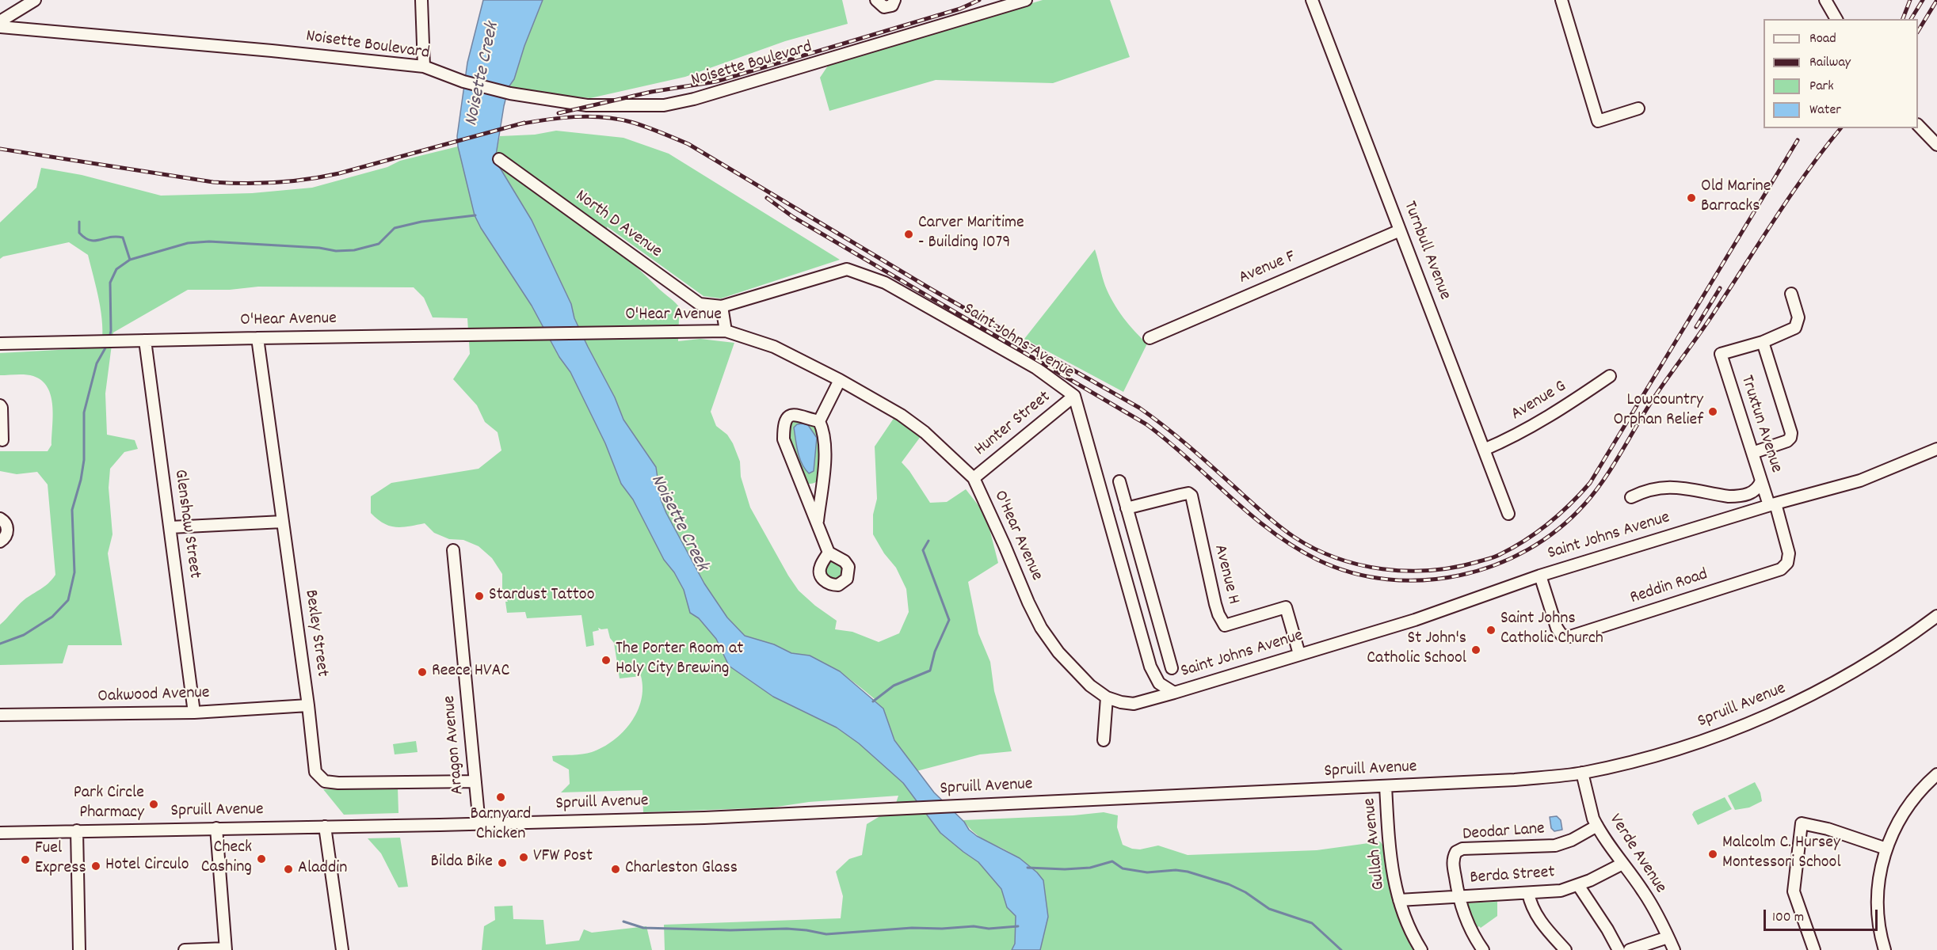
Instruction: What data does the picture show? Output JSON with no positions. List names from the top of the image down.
{
  "streets": {
    "street": [
      "Noisette Boulevard",
      "North D Avenue",
      "Turnbull Avenue",
      "Avenue F",
      "O'Hear Avenue",
      "Saint Johns Avenue",
      "Avenue G",
      "Hunter Street",
      "Truxtun Avenue",
      "Glenshaw Street",
      "Avenue H",
      "Reddin Road",
      "Bexley Street",
      "Oakwood Avenue",
      "Spruill Avenue",
      "Aragon Avenue",
      "Deodar Lane",
      "Gullah Avenue",
      "Verde Avenue",
      "Berda Street"
    ]
  },
  "crossings": [
    ["North D Avenue", "Saint Johns Avenue"],
    ["Turnbull Avenue", "Avenue F"],
    ["Turnbull Avenue", "Avenue G"],
    ["O'Hear Avenue", "Saint Johns Avenue"],
    ["O'Hear Avenue", "Hunter Street"],
    ["O'Hear Avenue", "Glenshaw Street"],
    ["O'Hear Avenue", "Bexley Street"],
    ["Saint Johns Avenue", "Hunter Street"],
    ["Saint Johns Avenue", "Truxtun Avenue"],
    ["Saint Johns Avenue", "Avenue H"],
    ["Saint Johns Avenue", "Reddin Road"],
    ["Truxtun Avenue", "Reddin Road"],
    ["Glenshaw Street", "Oakwood Avenue"],
    ["Bexley Street", "Oakwood Avenue"],
    ["Bexley Street", "Aragon Avenue"],
    ["Spruill Avenue", "Aragon Avenue"],
    ["Spruill Avenue", "Gullah Avenue"],
    ["Spruill Avenue", "Verde Avenue"],
    ["Deodar Lane", "Verde Avenue"],
    ["Deodar Lane", "Berda Street"],
    ["Gullah Avenue", "Berda Street"],
    ["Verde Avenue", "Berda Street"]
  ],
  "water": ["Noisette Creek"],
  "places": [
    "Old Marine Barracks",
    "Carver Maritime - Building 1079",
    "Lowcountry Orphan Relief",
    "Stardust Tattoo",
    "Saint Johns Catholic Church",
    "St John's Catholic School",
    "The Porter Room at Holy City Brewing",
    "Reece HVAC",
    "Barnyard Chicken",
    "Park Circle Pharmacy",
    "Malcolm C. Hursey Montessori School",
    "VFW Post",
    "Check Cashing",
    "Fuel Express",
    "Bilda Bike",
    "Hotel Circulo",
    "Aladdin",
    "Charleston Glass"
  ],
  "legend": [
    "Road",
    "Railway",
    "Park",
    "Water"
  ],
  "scale_bar": "100 m"
}
